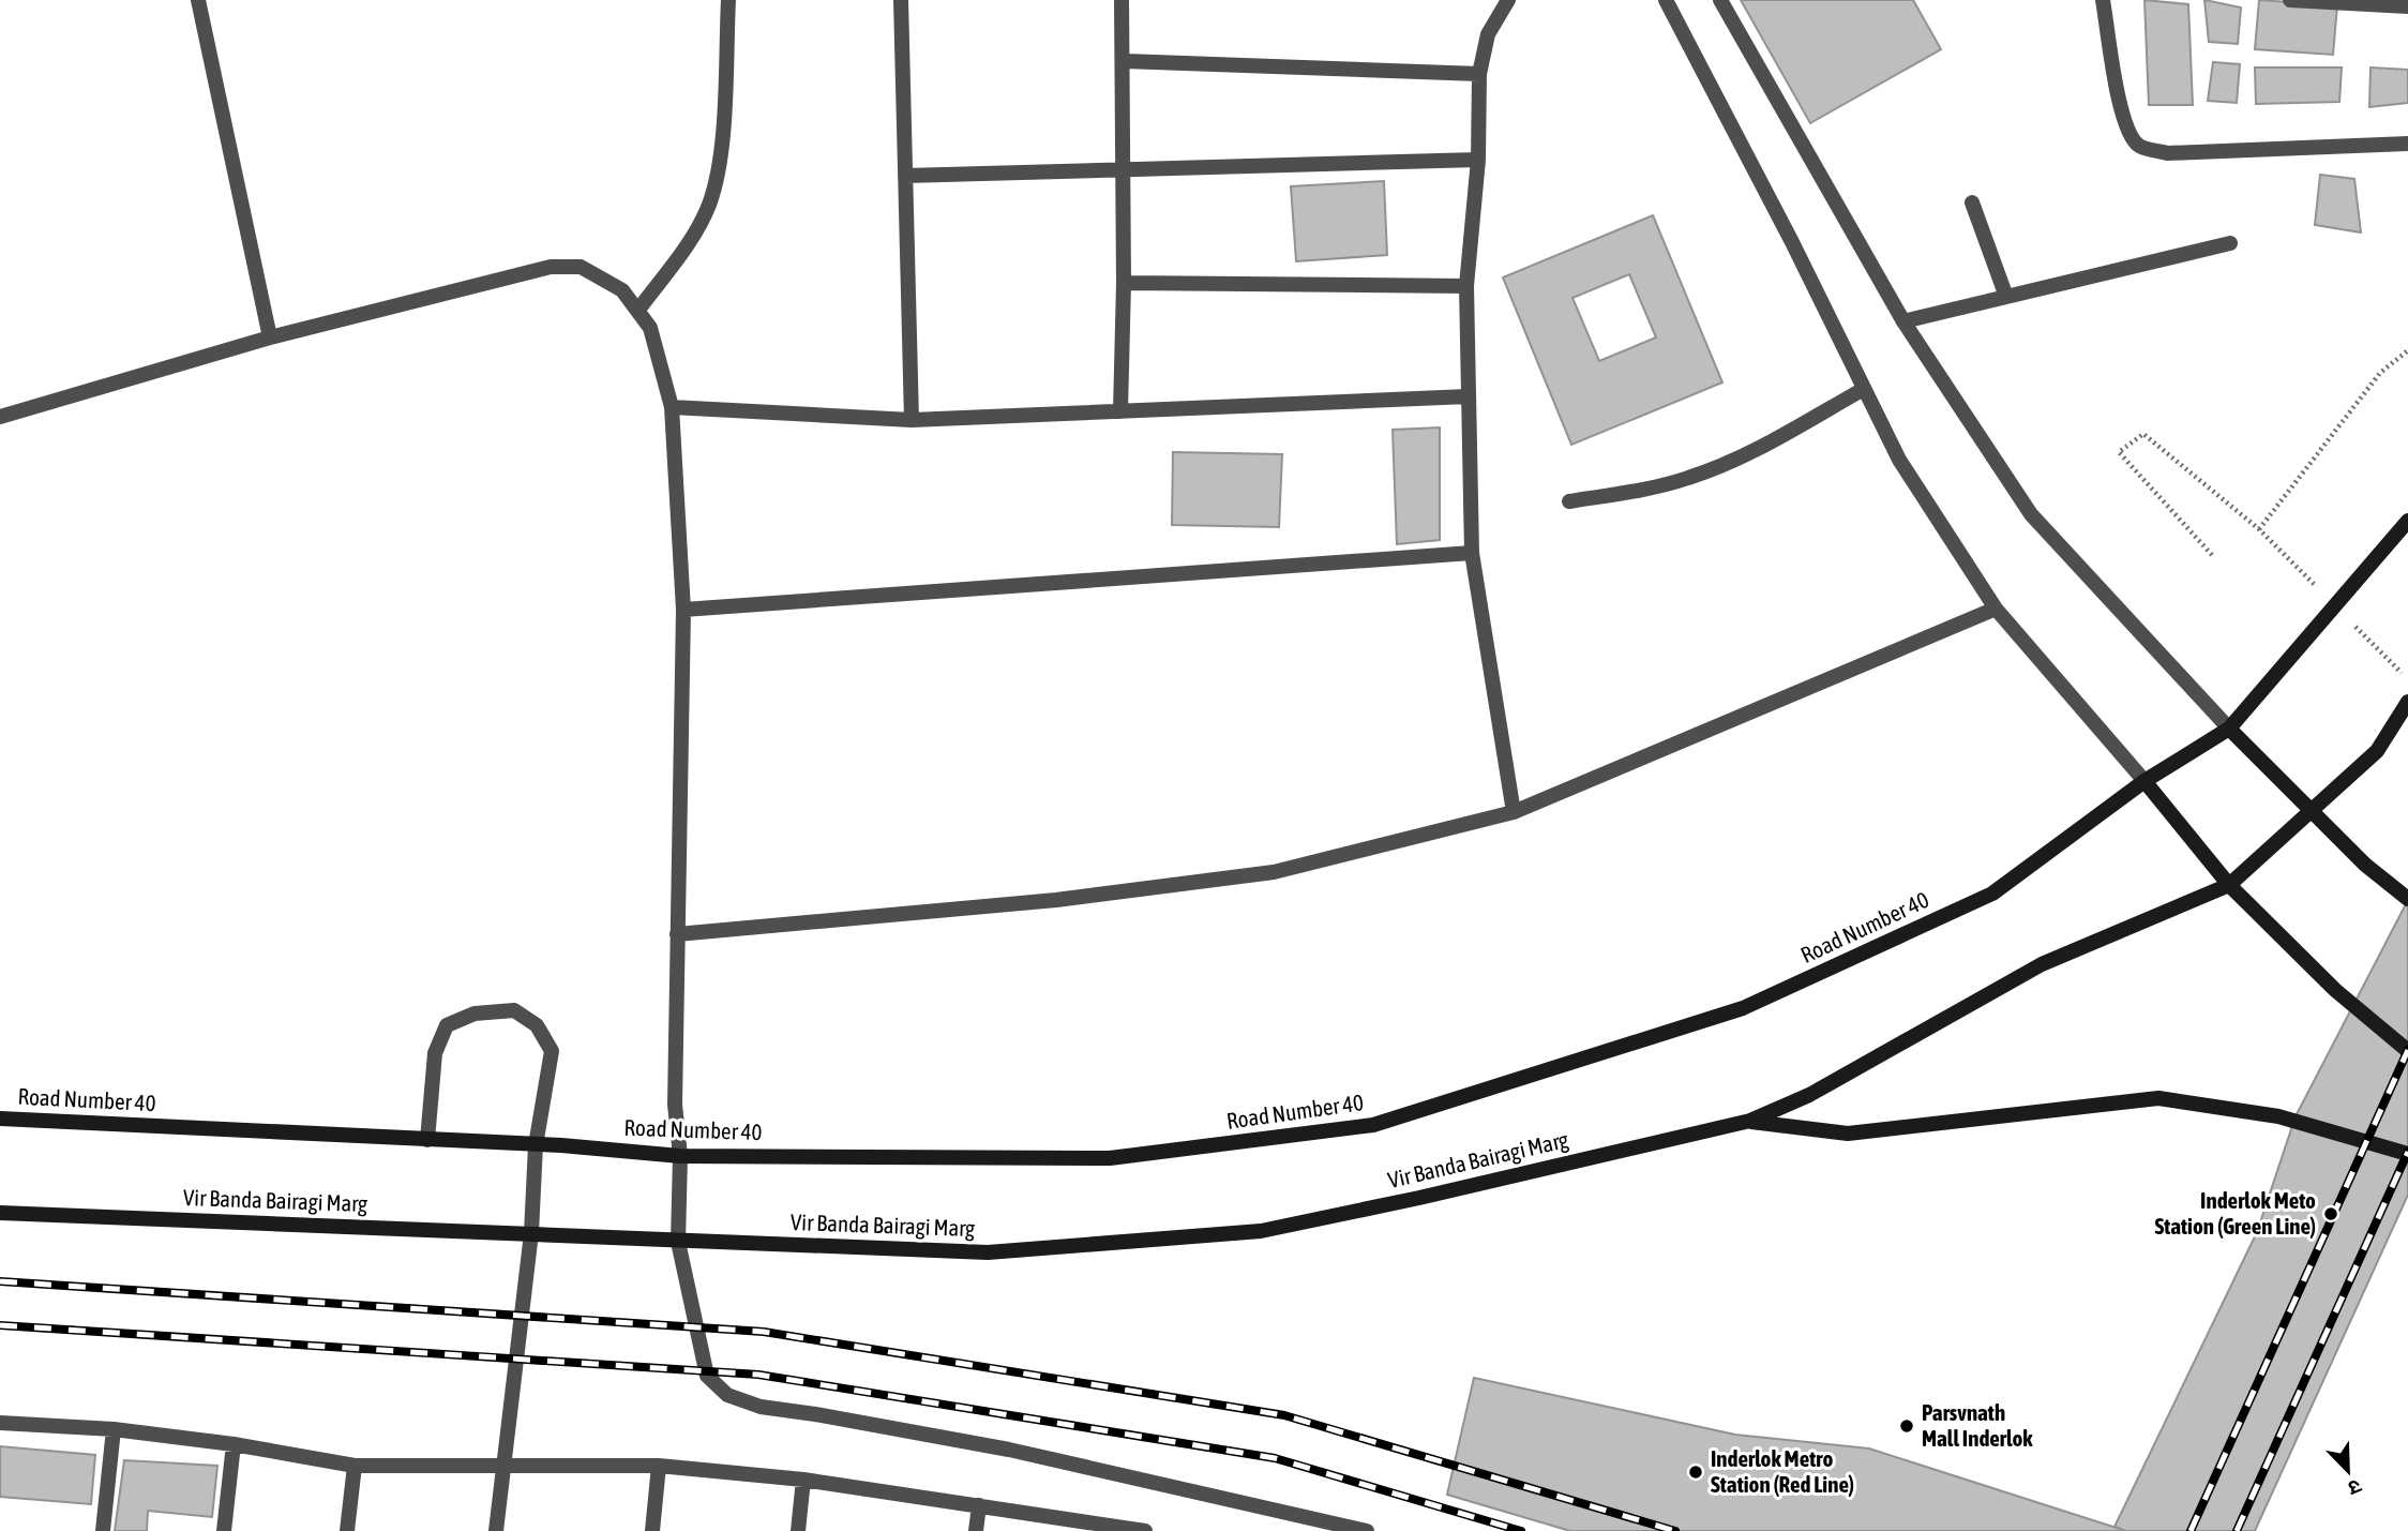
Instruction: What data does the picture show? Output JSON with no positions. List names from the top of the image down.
{
  "streets": {
    "main road": ["Road Number 40", "Vir Banda Bairagi Marg"]
  },
  "places": ["Inderlok Meto Station (Green Line)", "Parsvnath Mall Inderlok", "Inderlok Metro Station (Red Line)"],
  "north": "bottom right"
}
